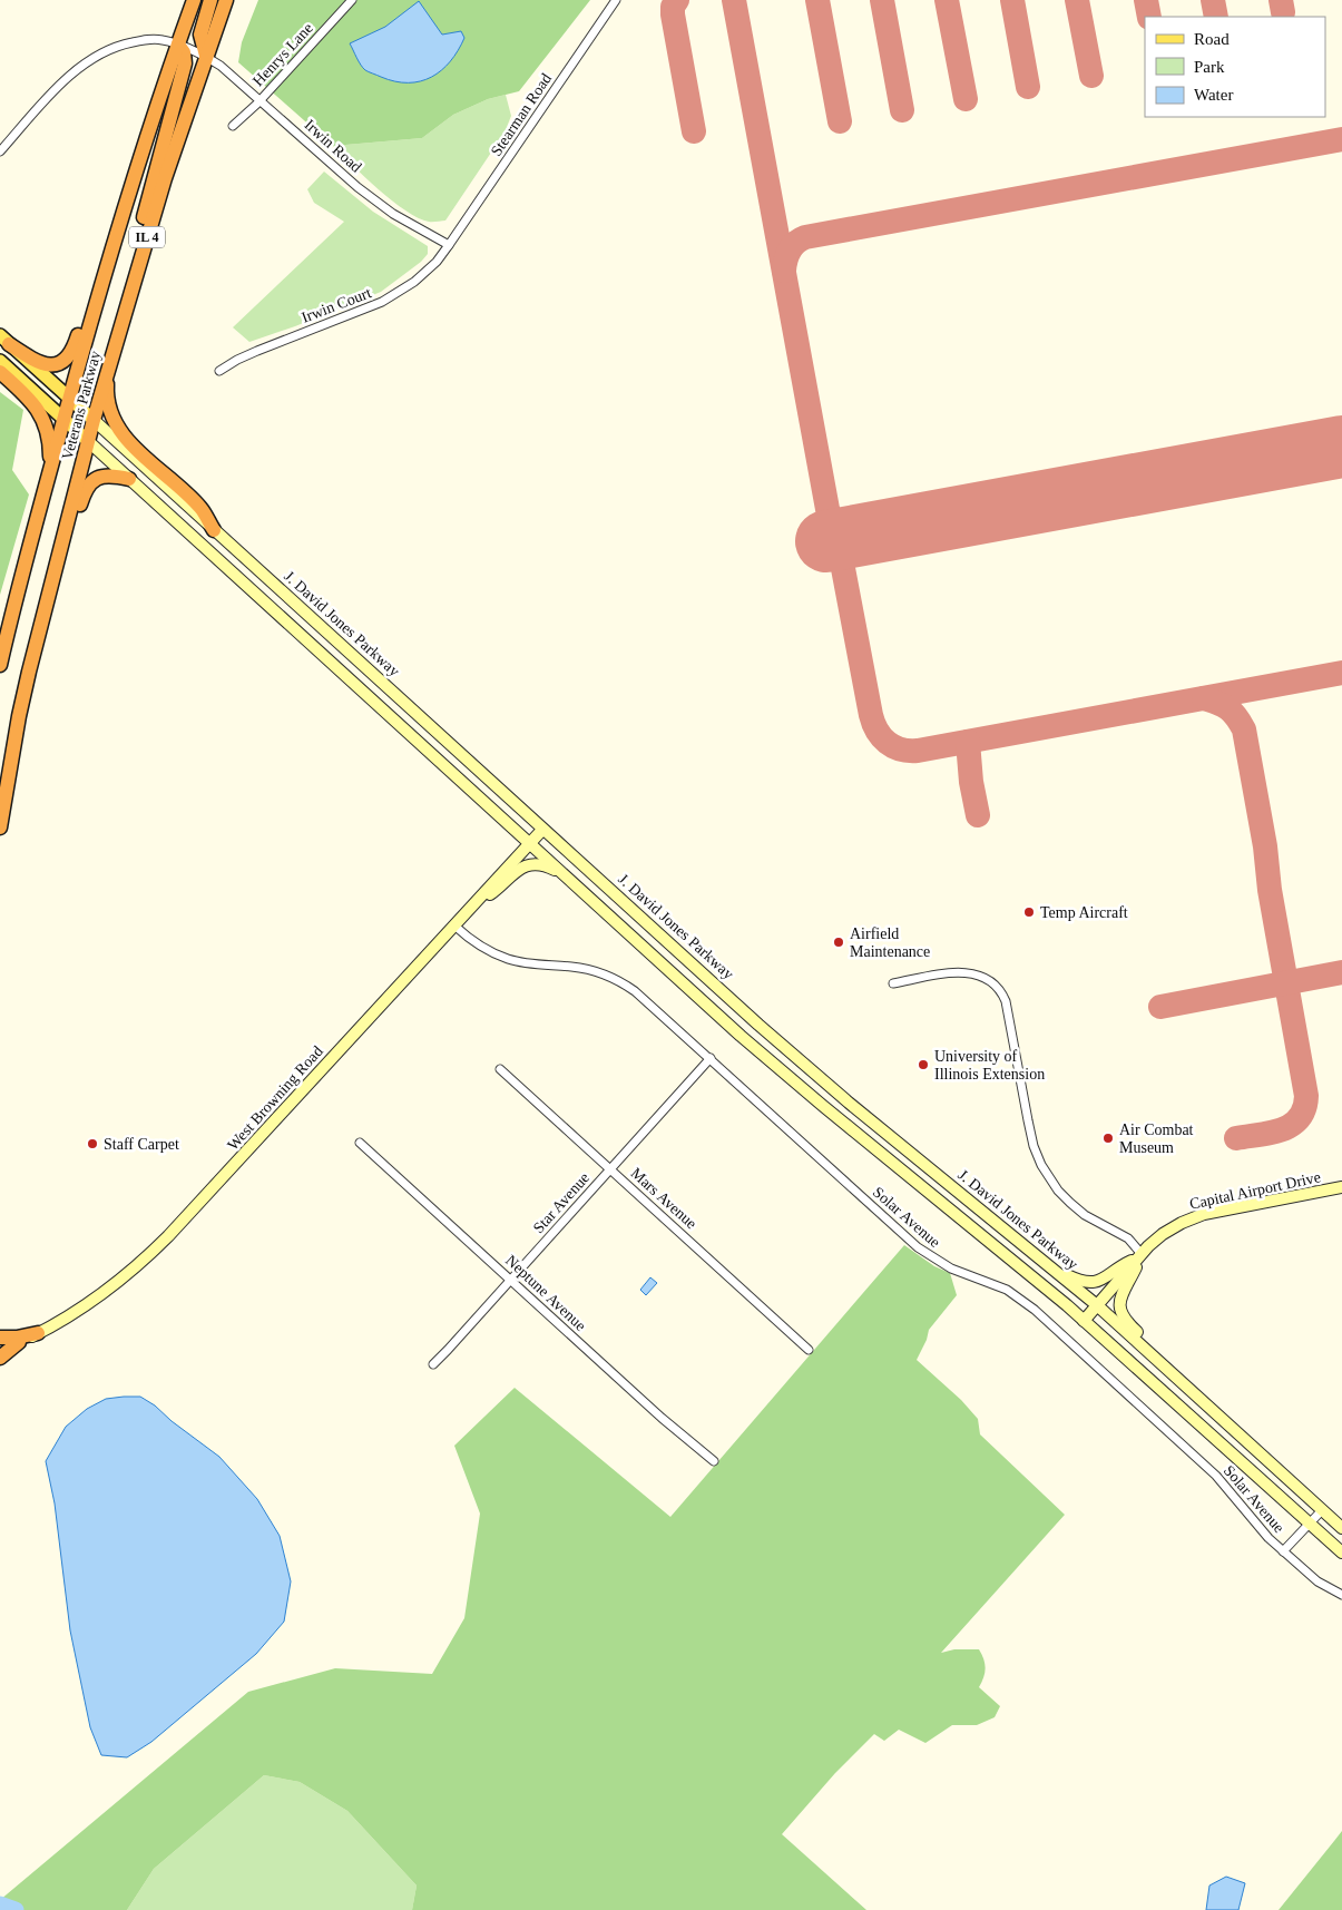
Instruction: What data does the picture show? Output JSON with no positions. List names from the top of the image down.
{
  "streets": {
    "highway": ["IL 4", "Veterans Parkway"],
    "main road": ["J. David Jones Parkway", "West Browning Road", "Capital Airport Drive"],
    "street": [
      "Henrys Lane",
      "Stearman Road",
      "Irwin Road",
      "Irwin Court",
      "Mars Avenue",
      "Star Avenue",
      "Solar Avenue",
      "Neptune Avenue"
    ]
  },
  "crossings": [
    ["Henrys Lane", "Irwin Road"],
    ["Stearman Road", "Irwin Road"],
    ["Stearman Road", "Irwin Court"],
    ["Irwin Road", "Irwin Court"],
    ["Irwin Road", "Veterans Parkway"],
    ["Veterans Parkway", "J. David Jones Parkway"],
    ["J. David Jones Parkway", "West Browning Road"],
    ["J. David Jones Parkway", "Capital Airport Drive"],
    ["West Browning Road", "Solar Avenue"],
    ["Mars Avenue", "Star Avenue"],
    ["Star Avenue", "Solar Avenue"],
    ["Star Avenue", "Neptune Avenue"]
  ],
  "places": [
    "Temp Aircraft",
    "Airfield Maintenance",
    "University of Illinois Extension",
    "Air Combat Museum",
    "Staff Carpet"
  ],
  "legend": ["Road", "Park", "Water"]
}
